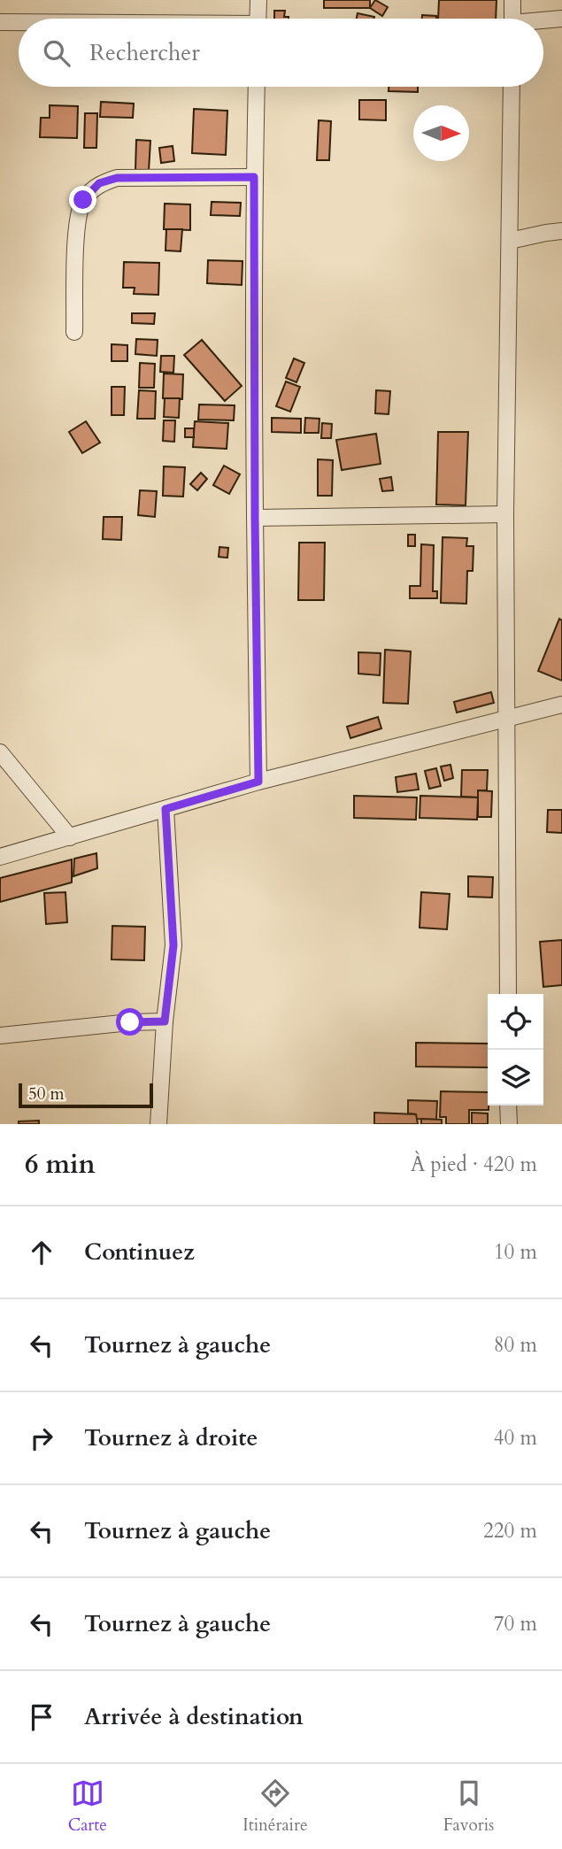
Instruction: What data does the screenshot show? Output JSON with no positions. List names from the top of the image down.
{
  "scale_bar": "50 m",
  "north": "right",
  "page": {
    "search": "Rechercher",
    "scale": "50 m",
    "heading": ["6 min", "À pied · 420 m"],
    "list": [
      ["Continuez", "10 m"],
      ["Tournez à gauche", "80 m"],
      ["Tournez à droite", "40 m"],
      ["Tournez à gauche", "220 m"],
      ["Tournez à gauche", "70 m"],
      "Arrivée à destination"
    ],
    "nav": ["Carte", "Itinéraire", "Favoris"]
  }
}
